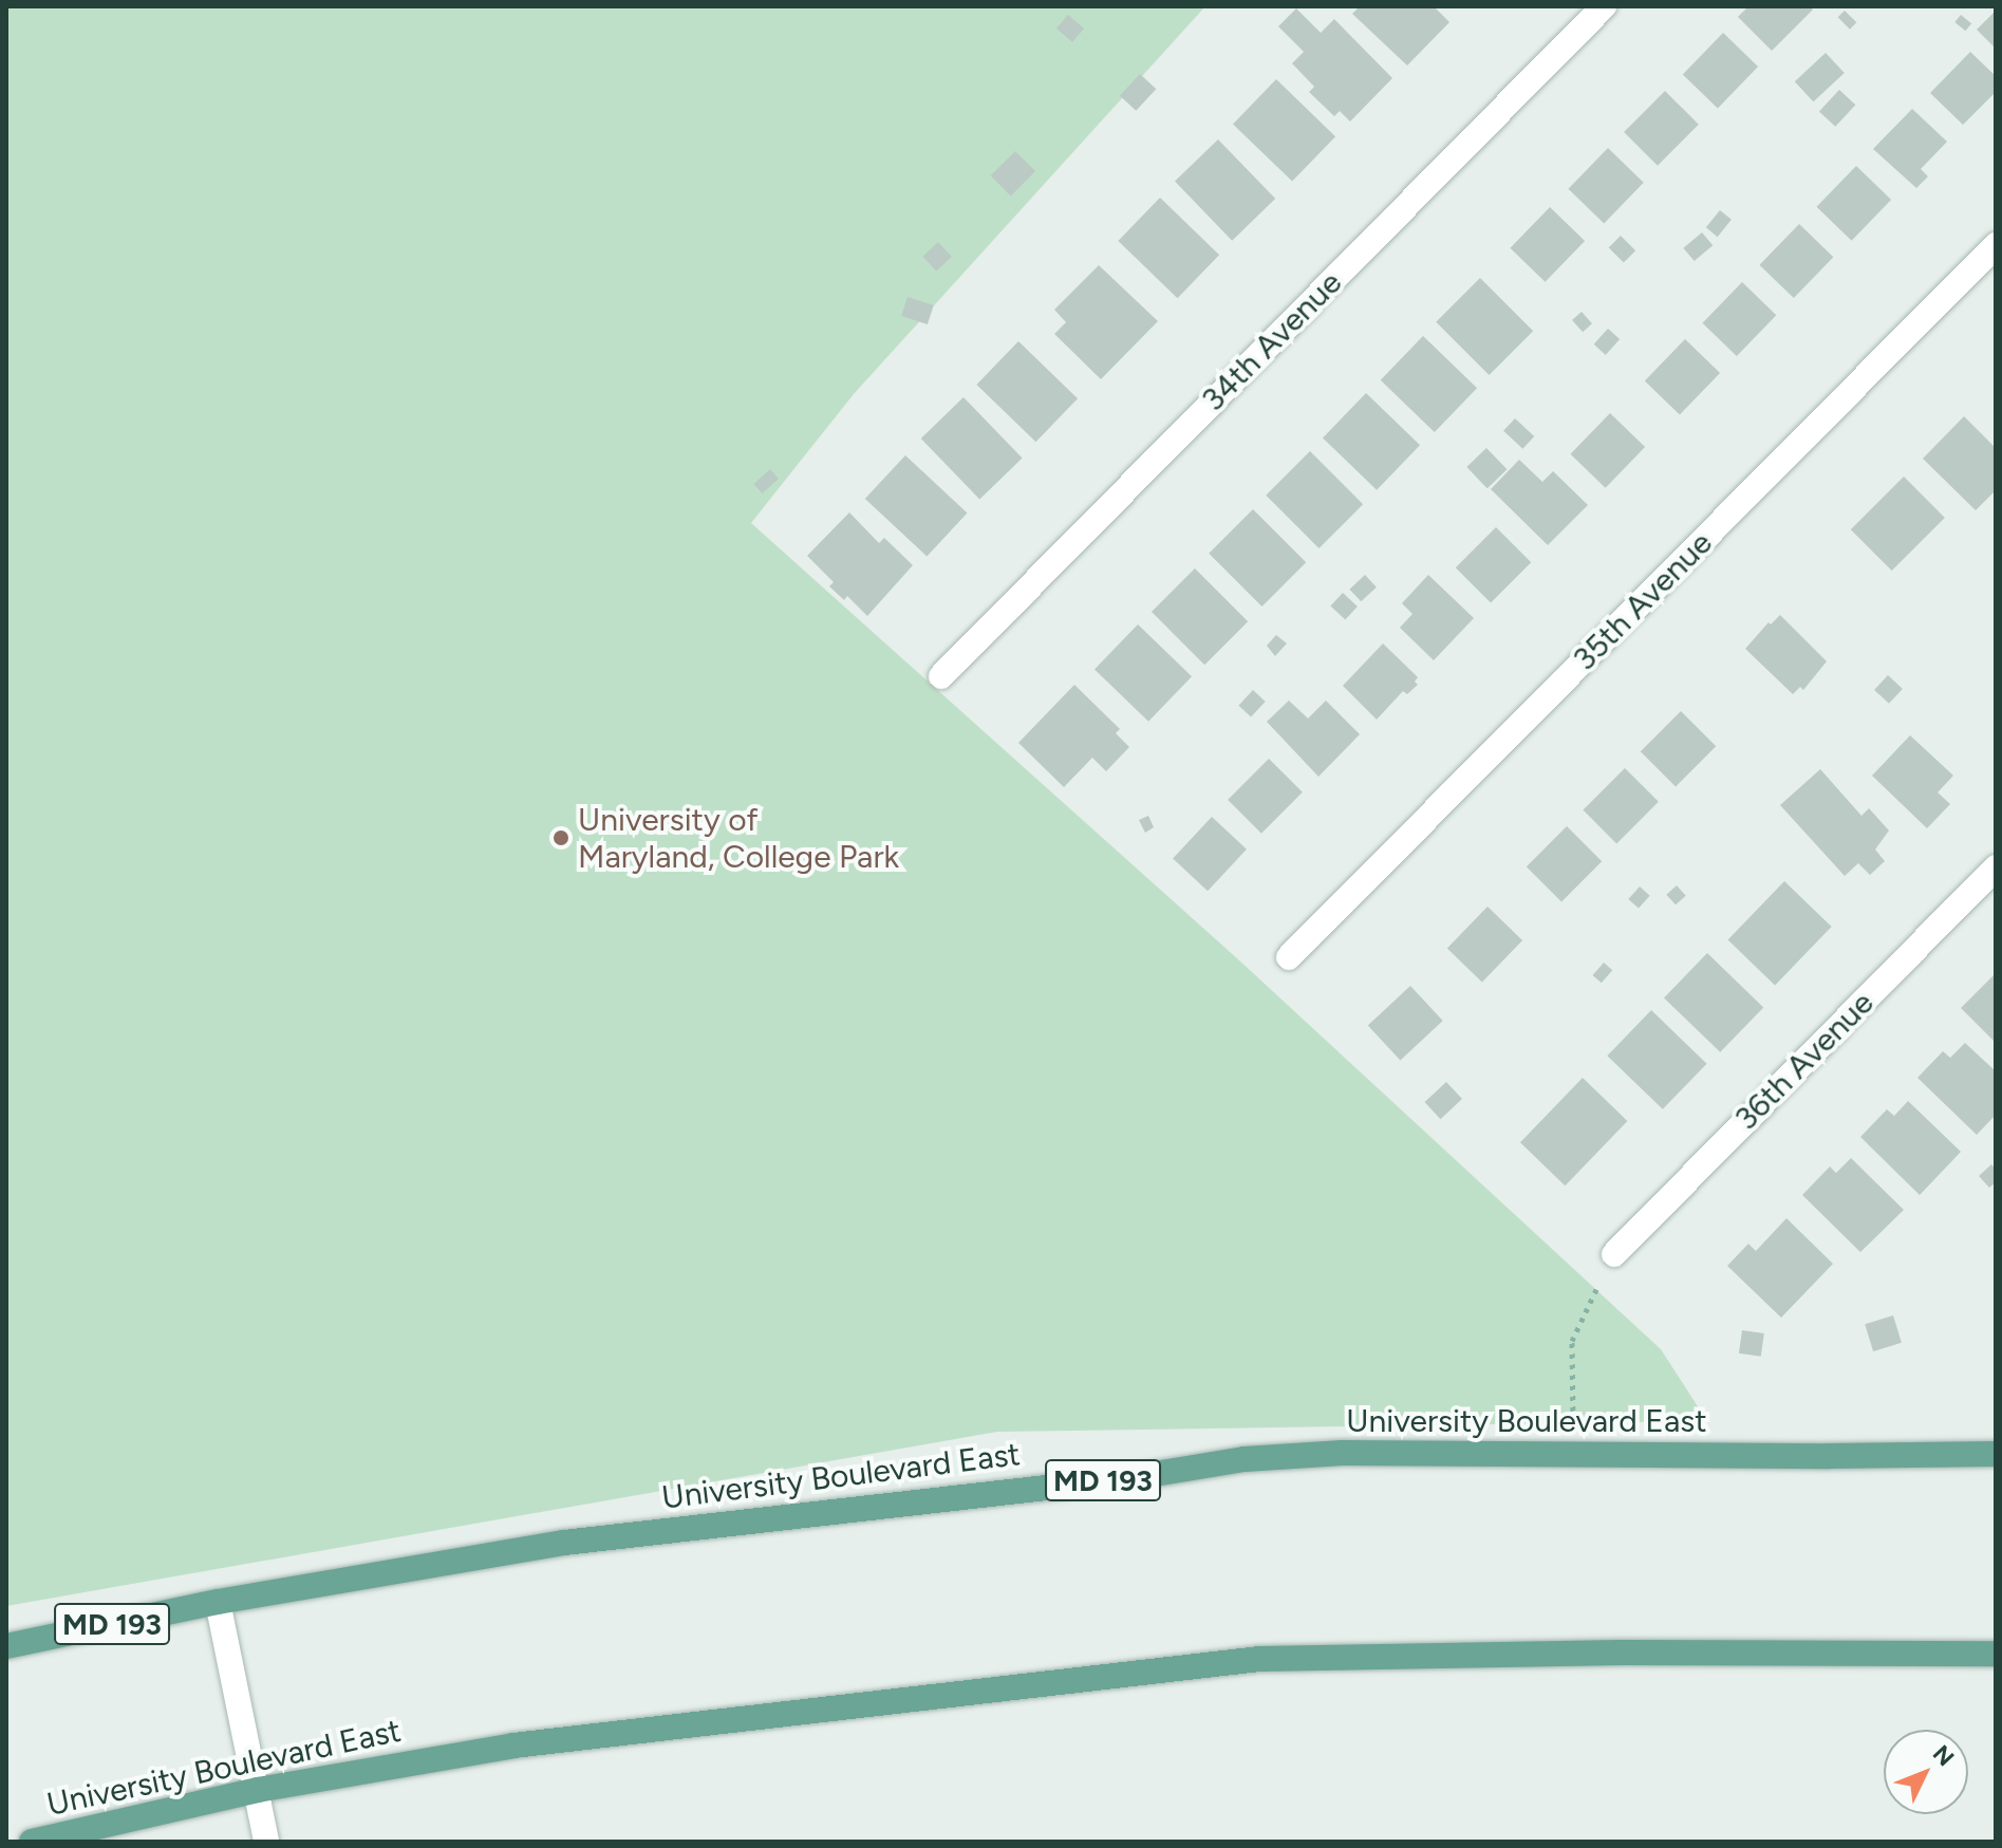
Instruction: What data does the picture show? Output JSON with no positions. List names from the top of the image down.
{
  "streets": {
    "main road": ["University Boulevard East", "MD 193"],
    "street": ["34th Avenue", "35th Avenue", "36th Avenue"]
  },
  "places": ["University of Maryland, College Park"],
  "north": "top right"
}
